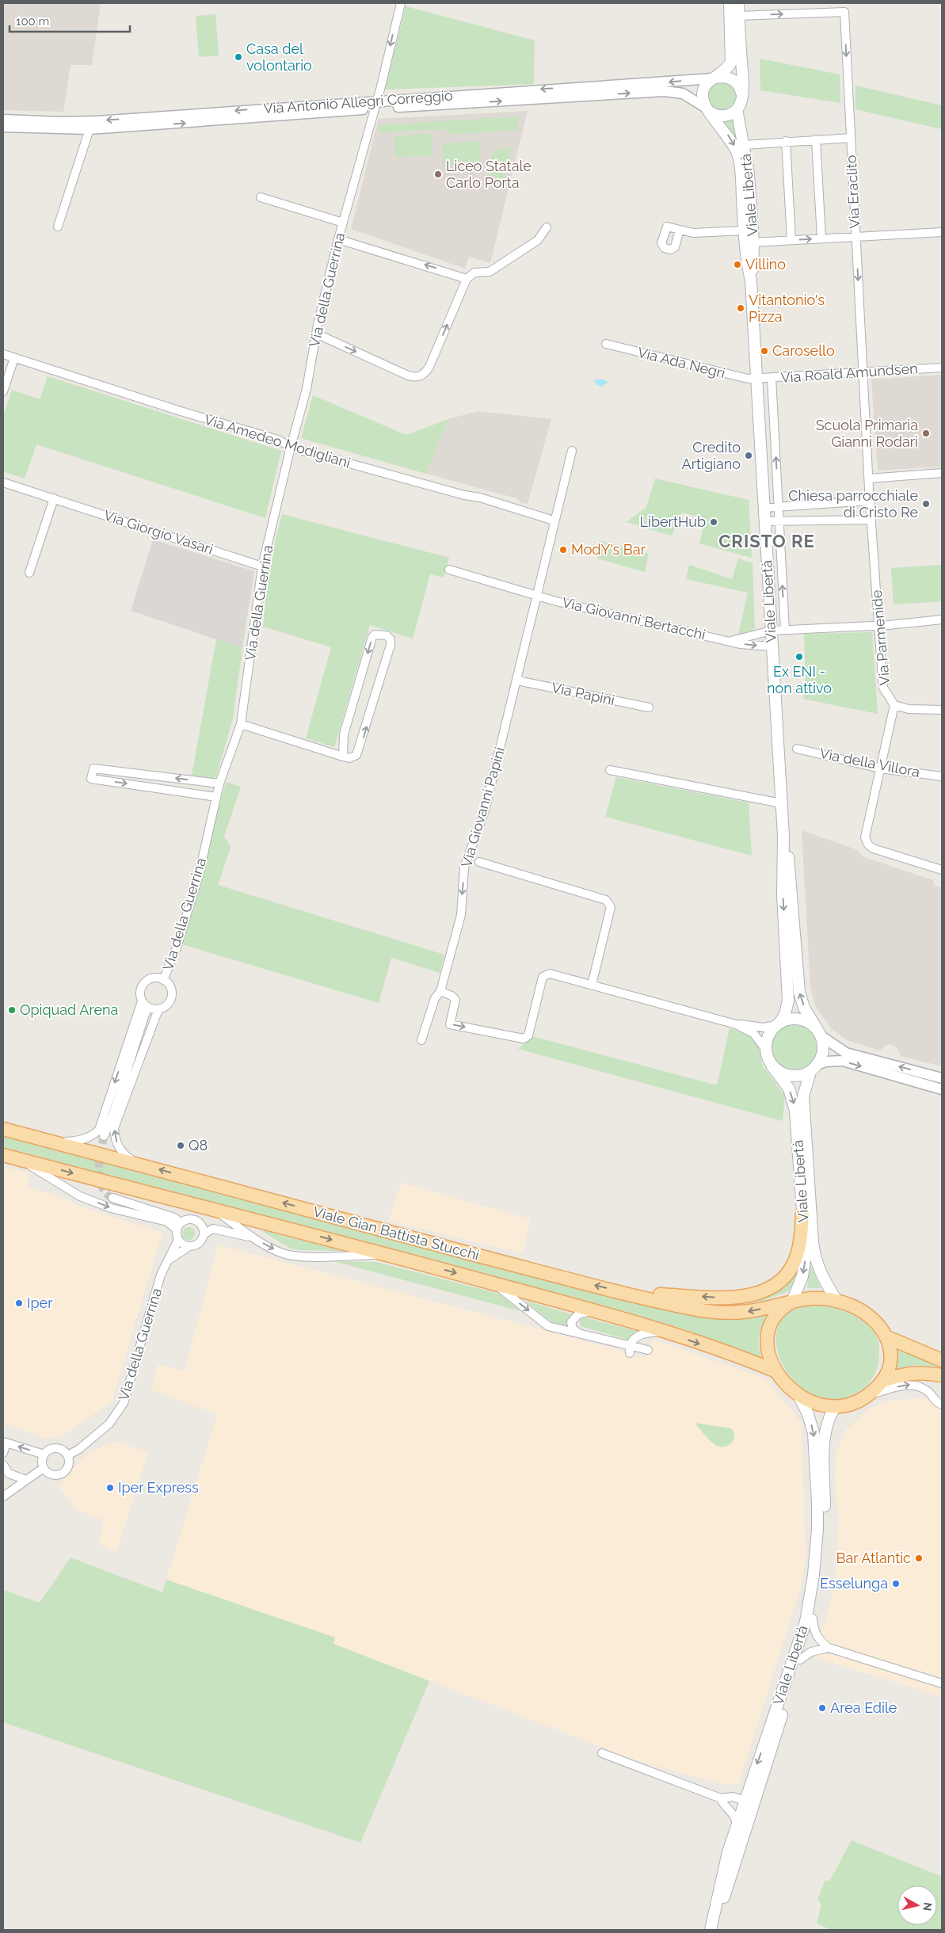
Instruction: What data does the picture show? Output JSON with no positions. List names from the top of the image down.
{
  "streets": {
    "main road": ["Viale Libertà", "Viale Gian Battista Stucchi"],
    "street": [
      "Via Antonio Allegri Correggio",
      "Via Eraclito",
      "Via della Guerrina",
      "Via Ada Negri",
      "Via Roald Amundsen",
      "Via Amedeo Modigliani",
      "Via Giorgio Vasari",
      "Via Giovanni Bertacchi",
      "Via Parmenide",
      "Via Papini",
      "Via della Villora",
      "Via Giovanni Papini"
    ]
  },
  "crossings": [
    ["Via Antonio Allegri Correggio", "Viale Libertà"],
    ["Via Antonio Allegri Correggio", "Via della Guerrina"],
    ["Via Eraclito", "Viale Libertà"],
    ["Via Eraclito", "Via Roald Amundsen"],
    ["Via Eraclito", "Via Parmenide"],
    ["Viale Libertà", "Via Ada Negri"],
    ["Viale Libertà", "Via Roald Amundsen"],
    ["Viale Libertà", "Via Giovanni Bertacchi"],
    ["Viale Libertà", "Viale Gian Battista Stucchi"],
    ["Via della Guerrina", "Via Amedeo Modigliani"],
    ["Via della Guerrina", "Via Giorgio Vasari"],
    ["Via Ada Negri", "Via Roald Amundsen"],
    ["Via Roald Amundsen", "Via Parmenide"],
    ["Via Giovanni Bertacchi", "Via Parmenide"],
    ["Via Giovanni Bertacchi", "Via Giovanni Papini"],
    ["Via Parmenide", "Via della Villora"],
    ["Via Papini", "Via Giovanni Papini"]
  ],
  "one_way": ["Via Giovanni Papini"],
  "districts": ["CRISTO RE"],
  "places": [
    "Casa del volontario",
    "Liceo Statale Carlo Porta",
    "Villino",
    "Vitantonio's Pizza",
    "Carosello",
    "Scuola Primaria Gianni Rodari",
    "Credito Artigiano",
    "Chiesa parrocchiale di Cristo Re",
    "LibertHub",
    "ModY's Bar",
    "Ex ENI - non attivo",
    "Opiquad Arena",
    "Q8",
    "Iper",
    "Iper Express",
    "Bar Atlantic",
    "Esselunga",
    "Area Edile"
  ],
  "scale_bar": "100 m",
  "north": "right"
}
